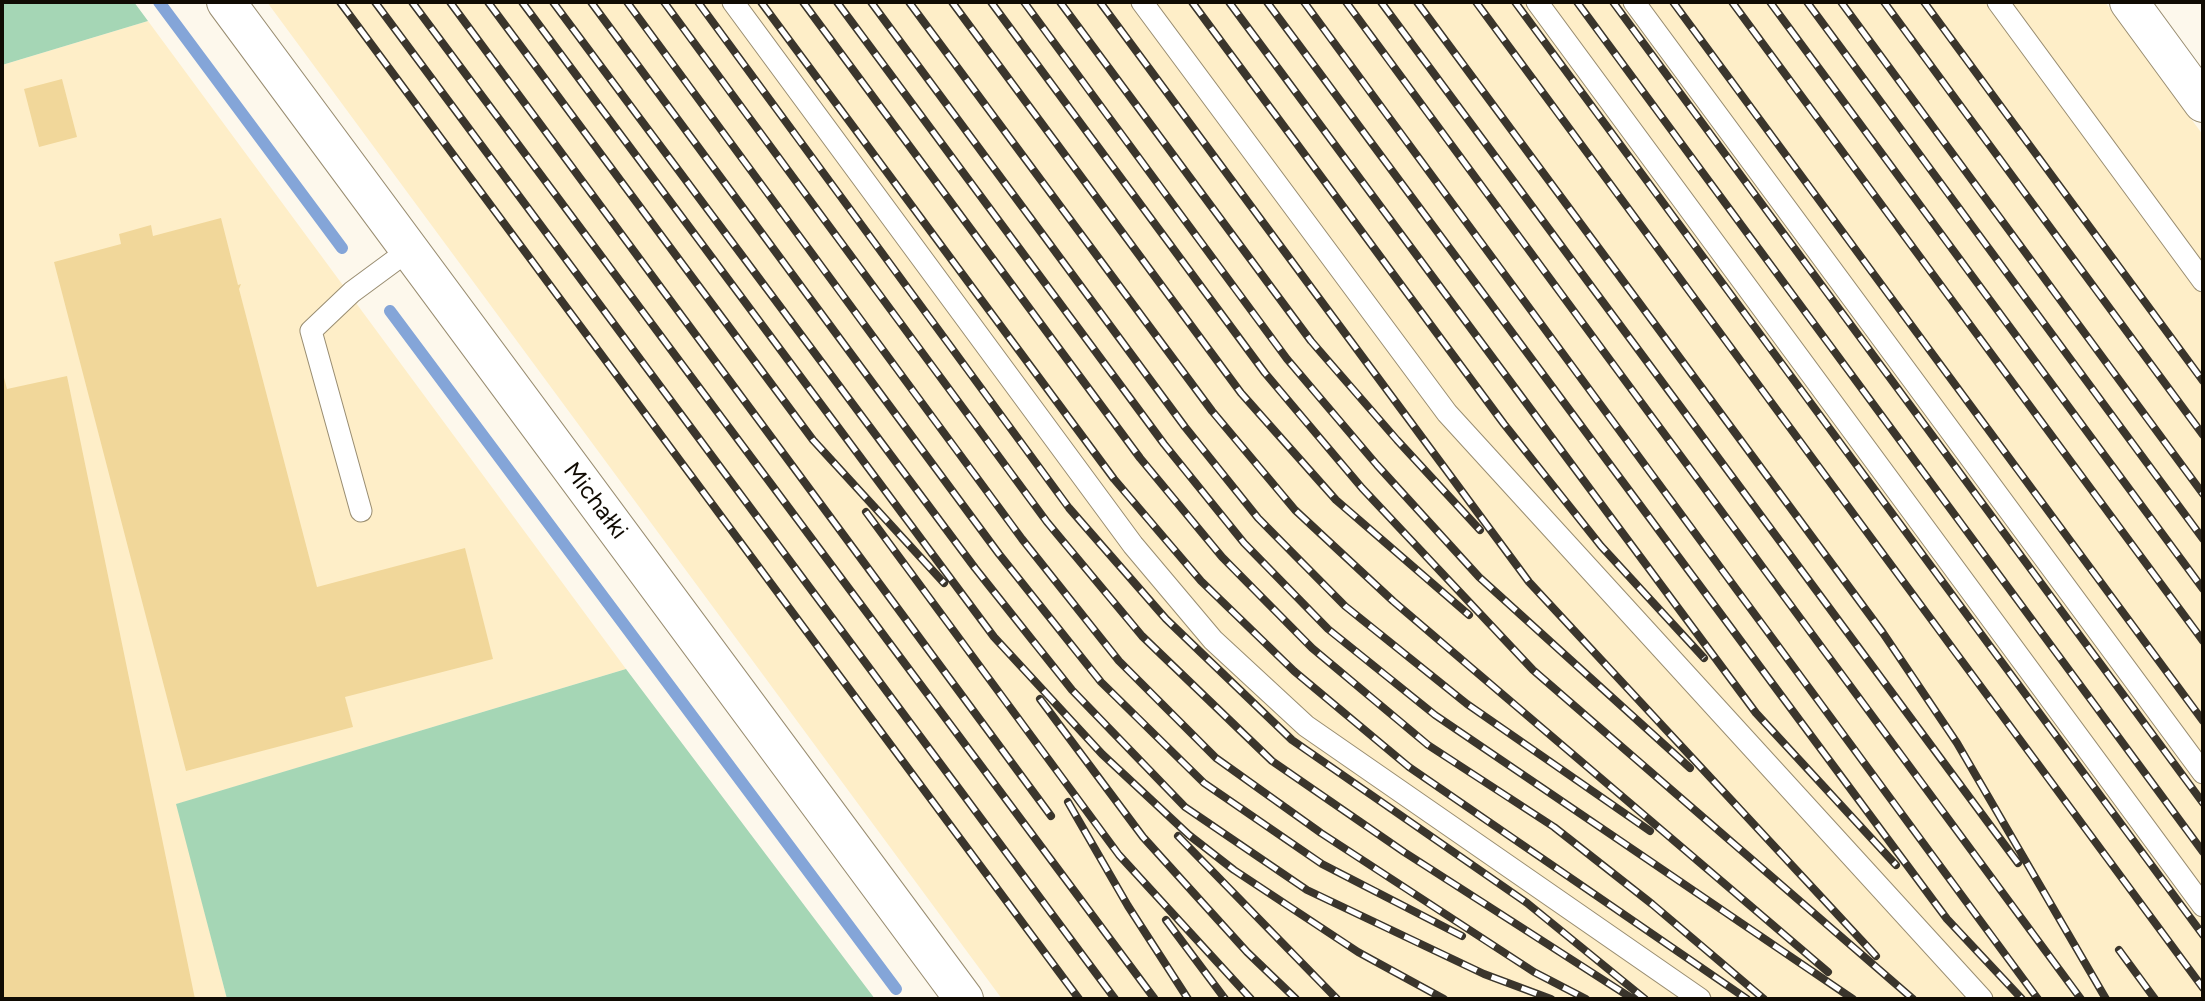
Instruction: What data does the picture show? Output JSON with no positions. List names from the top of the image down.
{
  "streets": {
    "street": ["Michałki"]
  }
}
